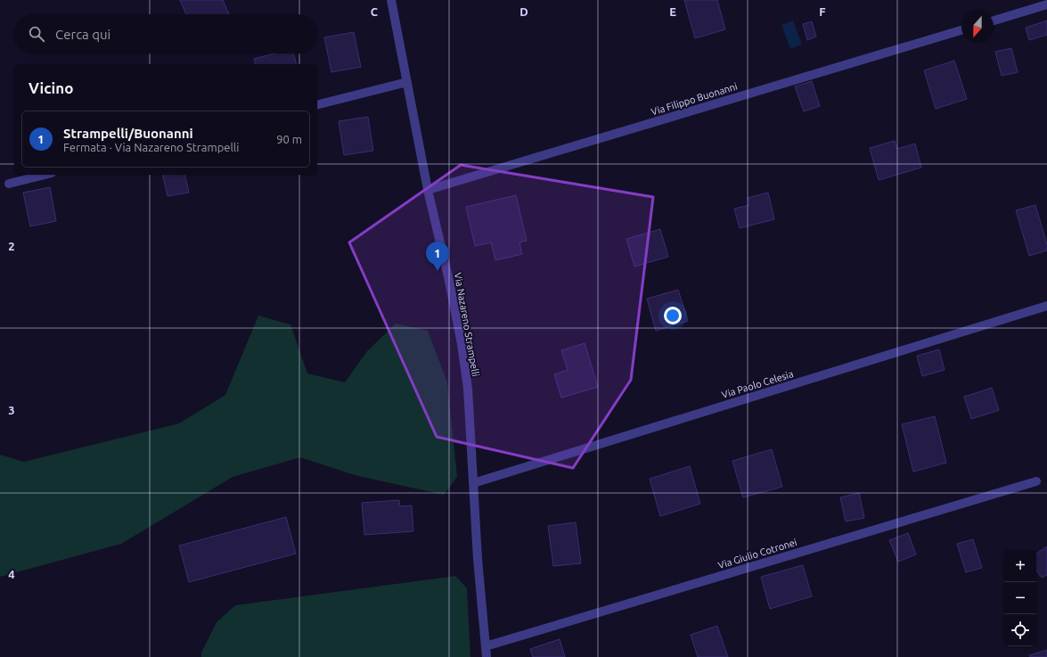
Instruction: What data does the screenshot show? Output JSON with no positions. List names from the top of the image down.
{
  "streets": {
    "street": [
      "Via Filippo Buonanni",
      "Via Nazareno Strampelli",
      "Via Paolo Celesia",
      "Via Giulio Cotronei"
    ]
  },
  "crossings": [
    ["Via Filippo Buonanni", "Via Nazareno Strampelli"],
    ["Via Nazareno Strampelli", "Via Paolo Celesia"],
    ["Via Nazareno Strampelli", "Via Giulio Cotronei"]
  ],
  "north": "bottom",
  "page": {
    "search": "Cerca qui",
    "heading": "Vicino",
    "list": [
      {
        "mark": "1",
        "name": "Strampelli/Buonanni",
        "note": "Fermata · Via Nazareno Strampelli",
        "value": "90 m"
      }
    ],
    "pins": "1",
    "map_buttons": ["+", "−"]
  },
  "grid": {
    "columns": [
      "C",
      "D",
      "E",
      "F"
    ],
    "rows": ["2", "3", "4"]
  }
}
